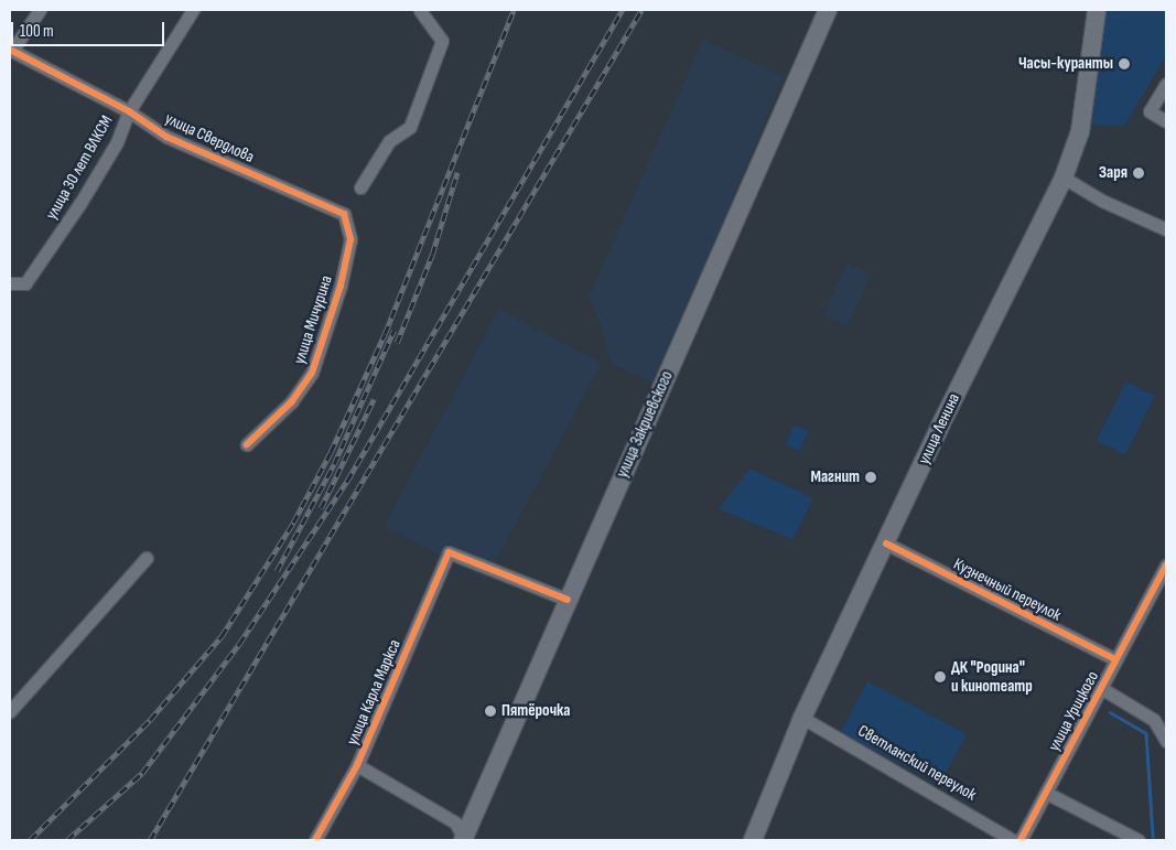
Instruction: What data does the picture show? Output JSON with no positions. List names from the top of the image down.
{
  "streets": {
    "main road": ["улица Закриевского", "улица Ленина"],
    "street": [
      "улица Свердлова",
      "улица 30 лет ВЛКСМ",
      "улица Мичурина",
      "Кузнечный переулок",
      "улица Карла Маркса",
      "улица Урицкого",
      "Светланский переулок"
    ]
  },
  "crossings": [
    ["улица Свердлова", "улица 30 лет ВЛКСМ"],
    ["улица Свердлова", "улица Мичурина"],
    ["улица Закриевского", "улица Карла Маркса"],
    ["улица Ленина", "Кузнечный переулок"],
    ["улица Ленина", "Светланский переулок"],
    ["Кузнечный переулок", "улица Урицкого"]
  ],
  "places": [
    "Часы-куранты",
    "Заря",
    "Магнит",
    "ДК \"Родина\" и кинотеатр",
    "Пятёрочка"
  ],
  "scale_bar": "100 m"
}
